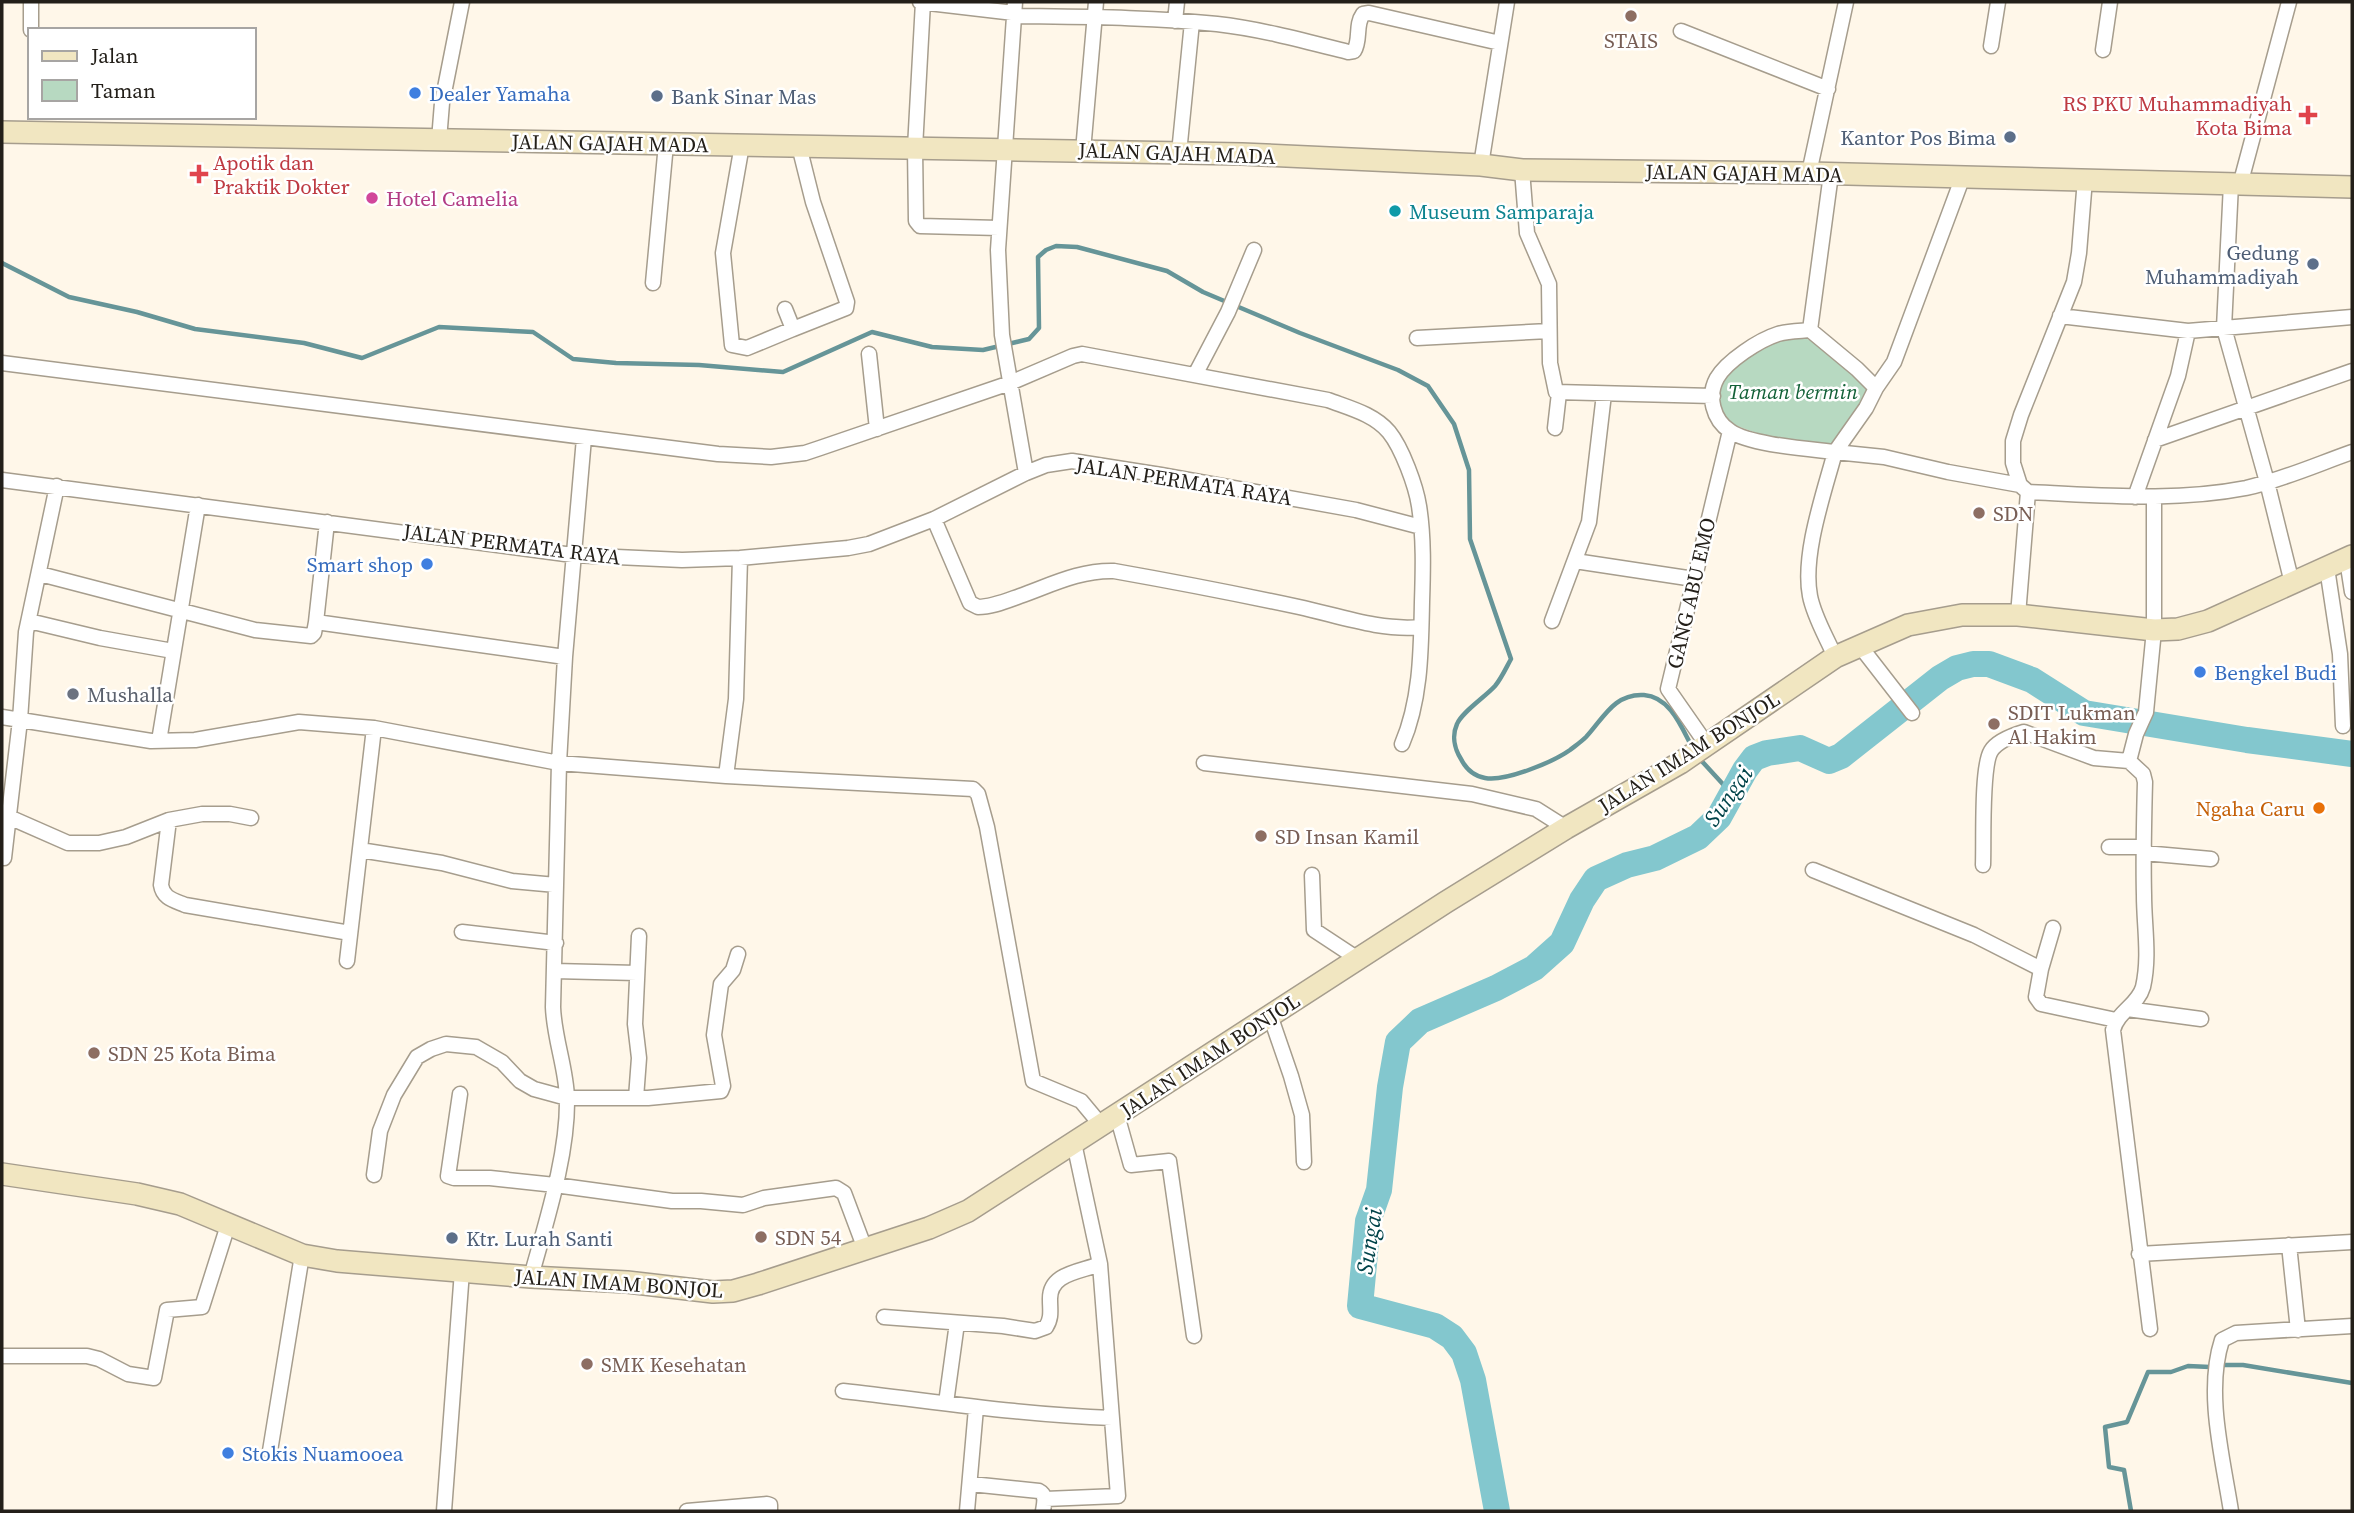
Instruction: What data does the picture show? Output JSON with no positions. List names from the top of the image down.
{
  "streets": {
    "street": [
      "JALAN GAJAH MADA",
      "JALAN PERMATA RAYA",
      "GANG ABU EMO",
      "JALAN IMAM BONJOL"
    ]
  },
  "crossings": [
    ["GANG ABU EMO", "JALAN IMAM BONJOL"]
  ],
  "water": ["Sungai"],
  "parks": ["Taman bermin"],
  "places": {
    "other": [
      "STAIS",
      "Dealer Yamaha",
      "Bank Sinar Mas",
      "Kantor Pos Bima",
      "Hotel Camelia",
      "Museum Samparaja",
      "Gedung Muhammadiyah",
      "SDN",
      "Smart shop",
      "Bengkel Budi",
      "Mushalla",
      "SDIT Lukman Al Hakim",
      "Ngaha Caru",
      "SD Insan Kamil",
      "SDN 25 Kota Bima",
      "SDN 54",
      "Ktr. Lurah Santi",
      "SMK Kesehatan",
      "Stokis Nuamooea"
    ],
    "health": ["RS PKU Muhammadiyah Kota Bima", "Apotik dan Praktik Dokter"]
  },
  "legend": ["Jalan", "Taman"]
}
